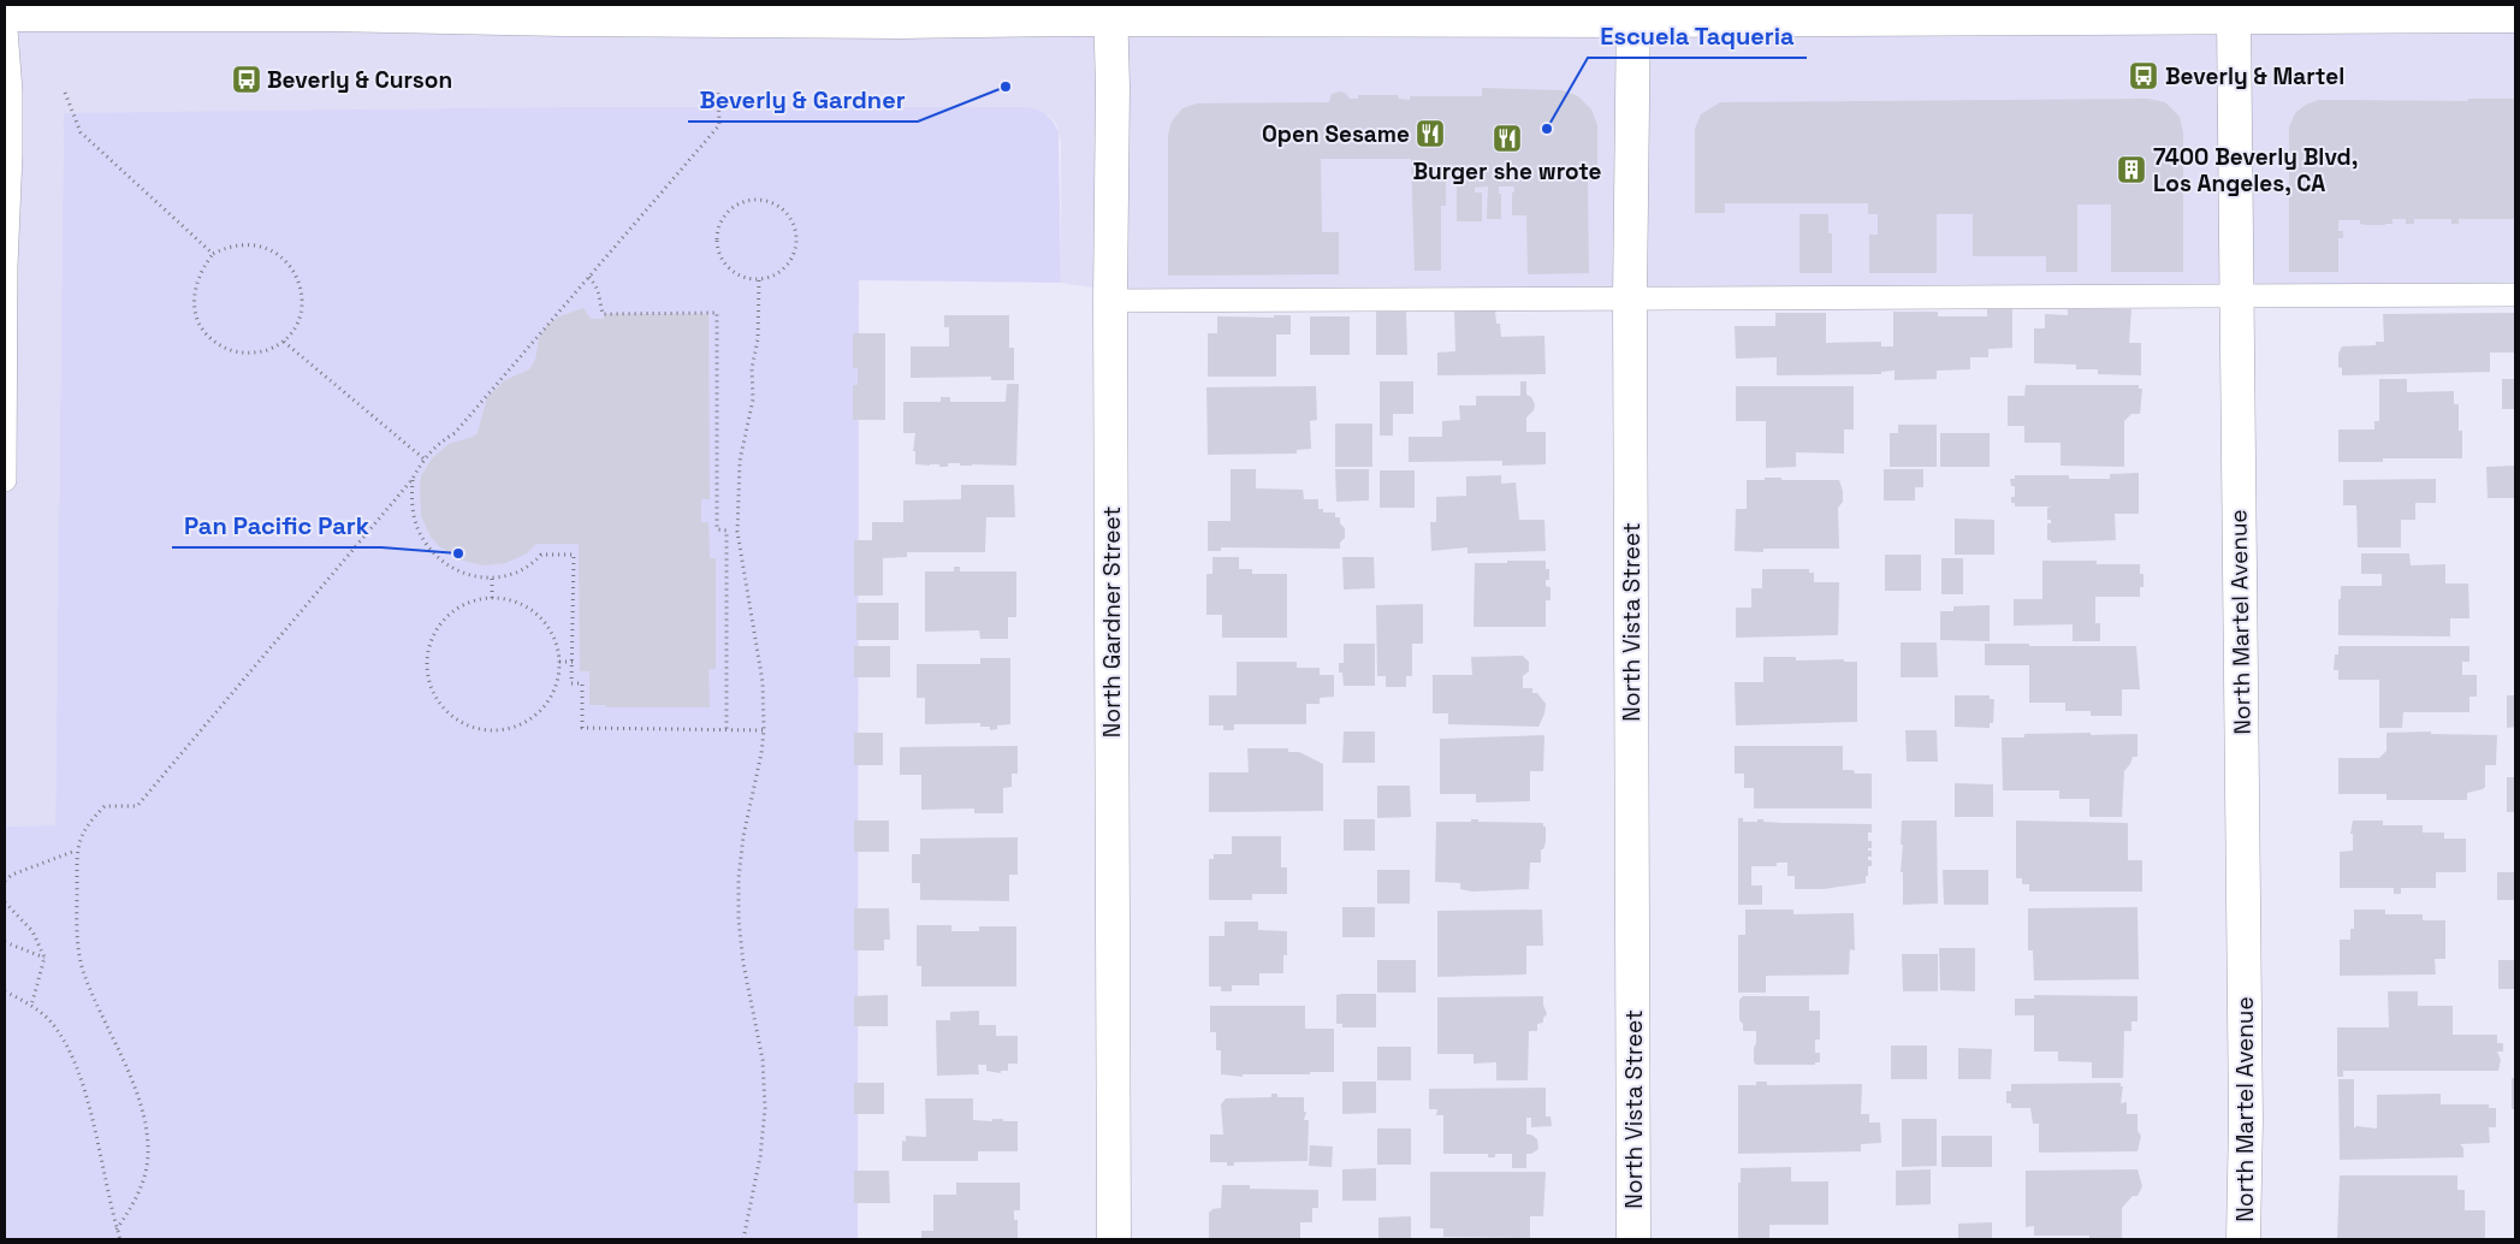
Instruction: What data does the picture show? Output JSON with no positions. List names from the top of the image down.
{
  "streets": {
    "street": ["North Gardner Street", "North Vista Street", "North Martel Avenue"]
  },
  "places": {
    "bus stop": ["Beverly & Martel", "Beverly & Curson"],
    "other": ["Beverly & Gardner", "Escuela Taqueria", "Pan Pacific Park"],
    "restaurant": ["Open Sesame", "Burger she wrote"],
    "building": ["7400 Beverly Blvd, Los Angeles, CA"]
  }
}
